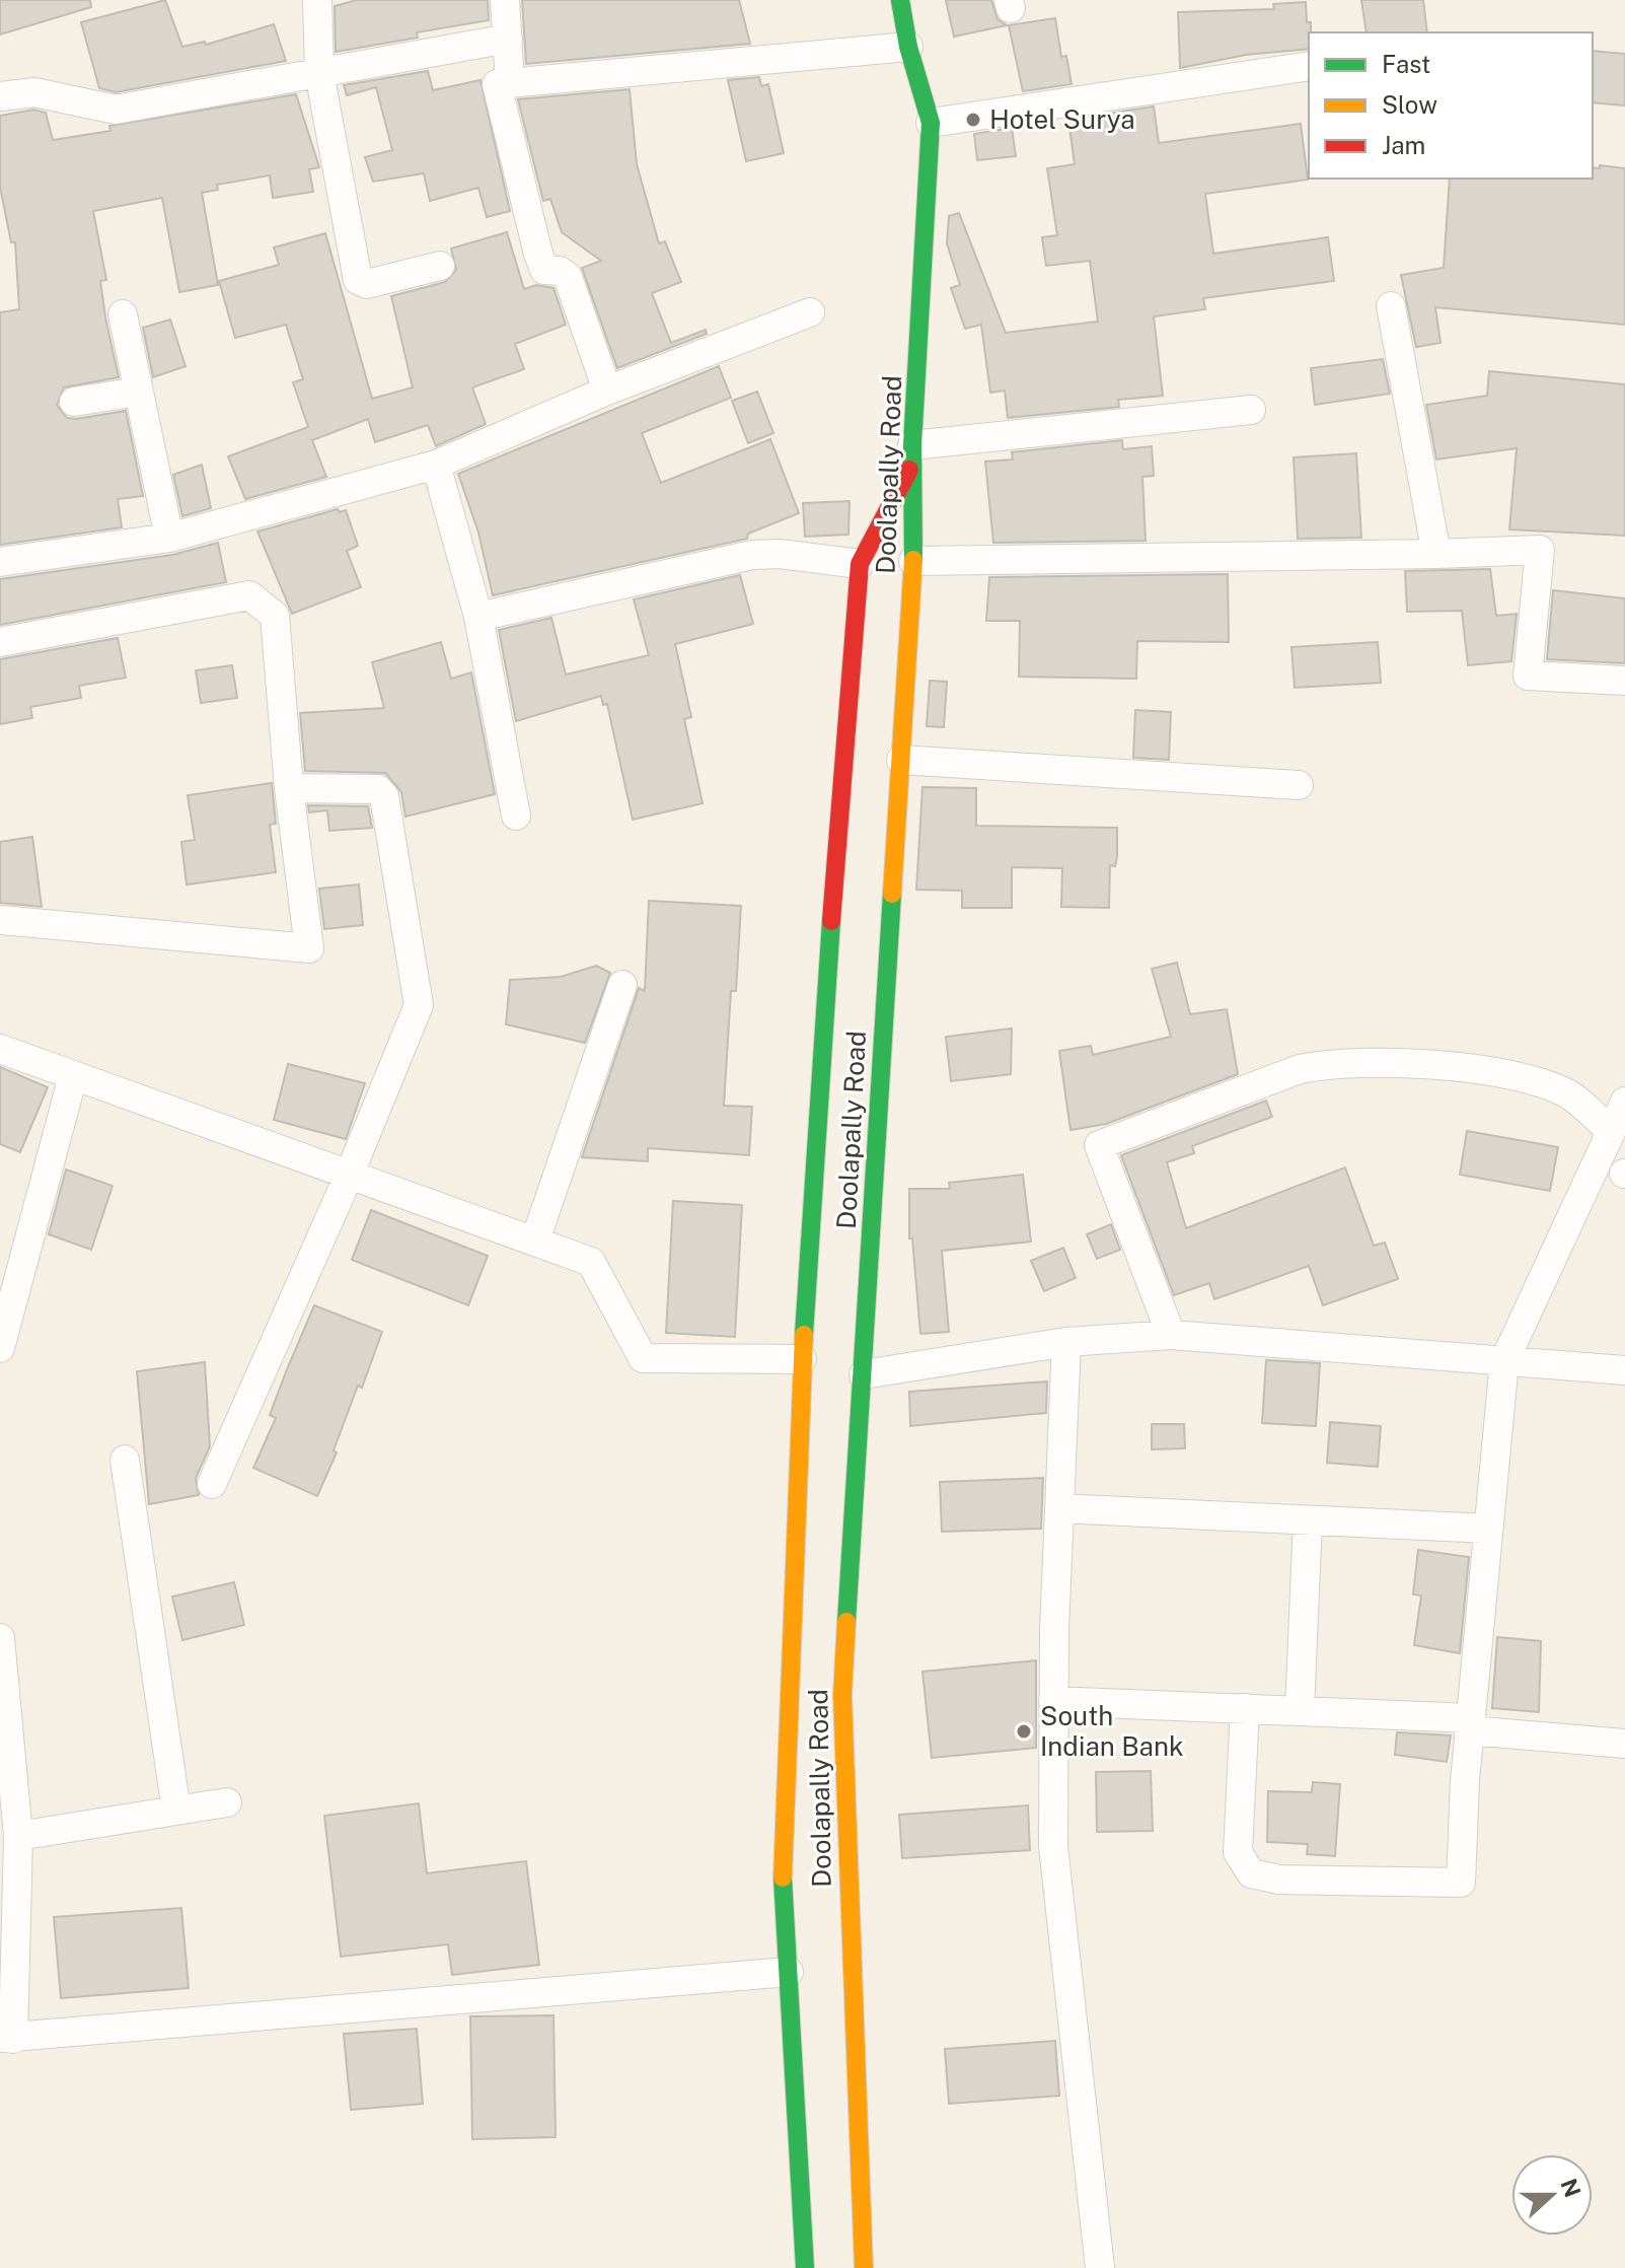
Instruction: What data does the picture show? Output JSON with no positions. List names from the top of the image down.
{
  "streets": {
    "main road": ["Doolapally Road"]
  },
  "places": ["Hotel Surya", "South Indian Bank"],
  "legend": ["Fast", "Slow", "Jam"],
  "north": "right"
}
